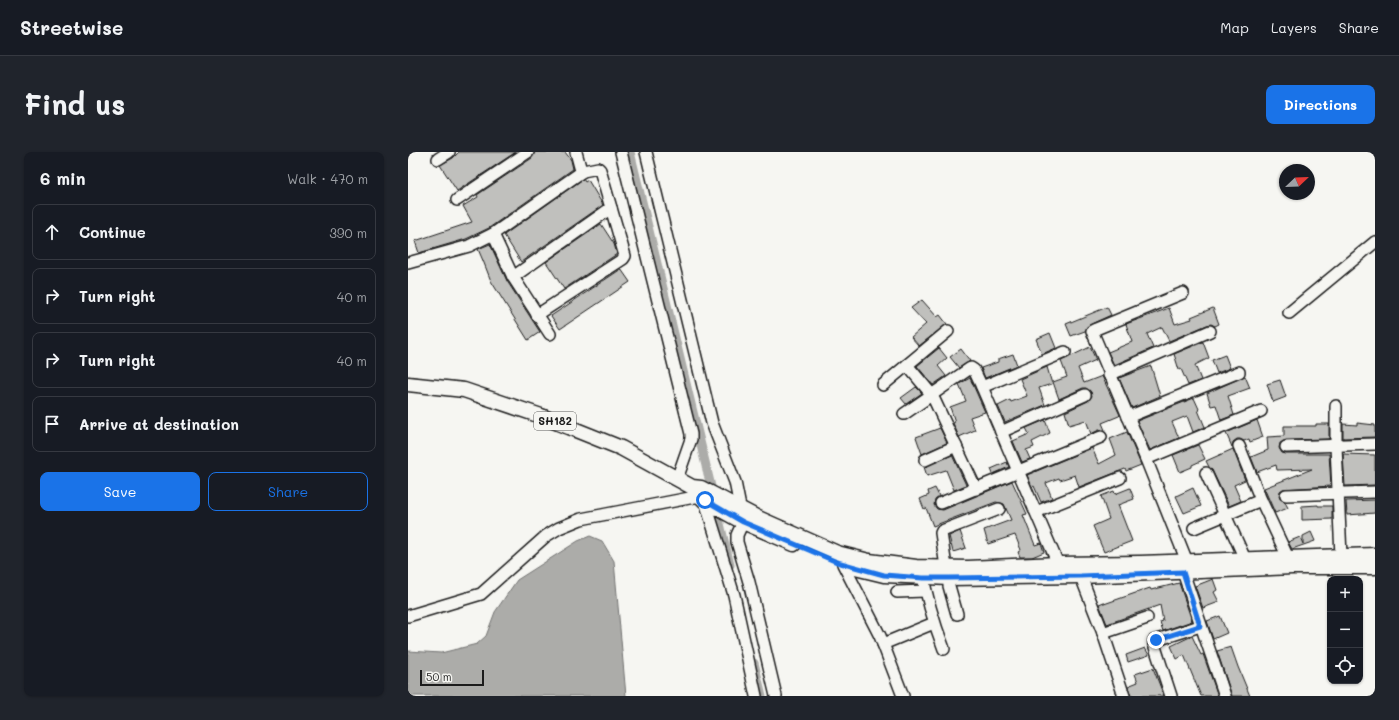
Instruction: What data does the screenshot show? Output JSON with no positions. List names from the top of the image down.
{
  "streets": {
    "main road": ["SH182"]
  },
  "scale_bar": "50 m",
  "north": "top right",
  "page": {
    "header": "Streetwise",
    "nav": ["Map", "Layers", "Share"],
    "buttons": [
      "Directions",
      ["Save", "Share"]
    ],
    "title": "Find us",
    "heading": ["6 min", "Walk · 470 m"],
    "list": [
      ["Continue", "390 m"],
      ["Turn right", "40 m"],
      ["Turn right", "40 m"],
      "Arrive at destination"
    ],
    "map_buttons": ["+", "−"],
    "scale": "50 m"
  }
}
